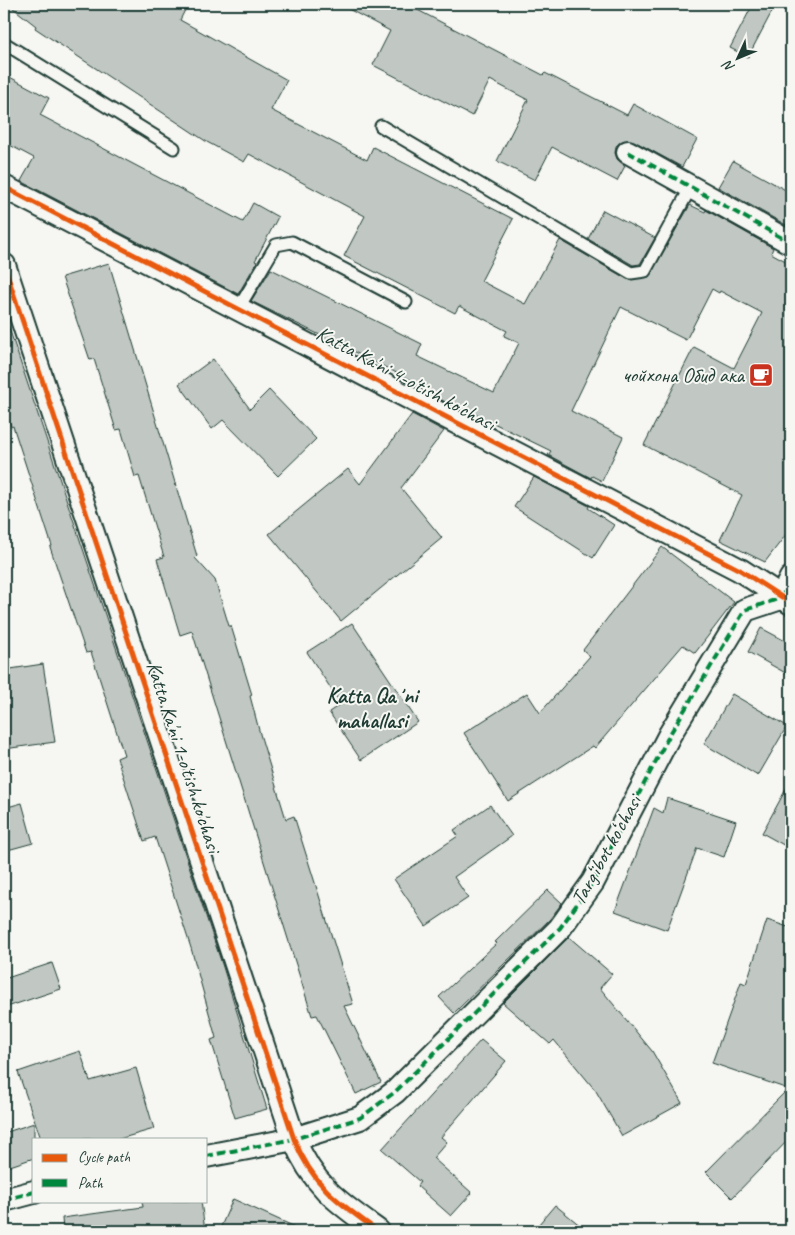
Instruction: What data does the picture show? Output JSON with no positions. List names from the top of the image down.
{
  "streets": {
    "street": ["Katta Ka'ni 4-o'tish ko'chasi", "Katta Ka'ni 1-o'tish ko'chasi", "Targ‘ibot ko‘chasi"]
  },
  "crossings": [
    ["Katta Ka'ni 4-o'tish ko'chasi", "Targ‘ibot ko‘chasi"],
    ["Katta Ka'ni 1-o'tish ko'chasi", "Targ‘ibot ko‘chasi"]
  ],
  "districts": ["Katta Qaʼni mahallasi"],
  "places": {
    "cafe": ["чойхона Обид ака"]
  },
  "legend": ["Cycle path", "Path"],
  "north": "bottom left"
}
